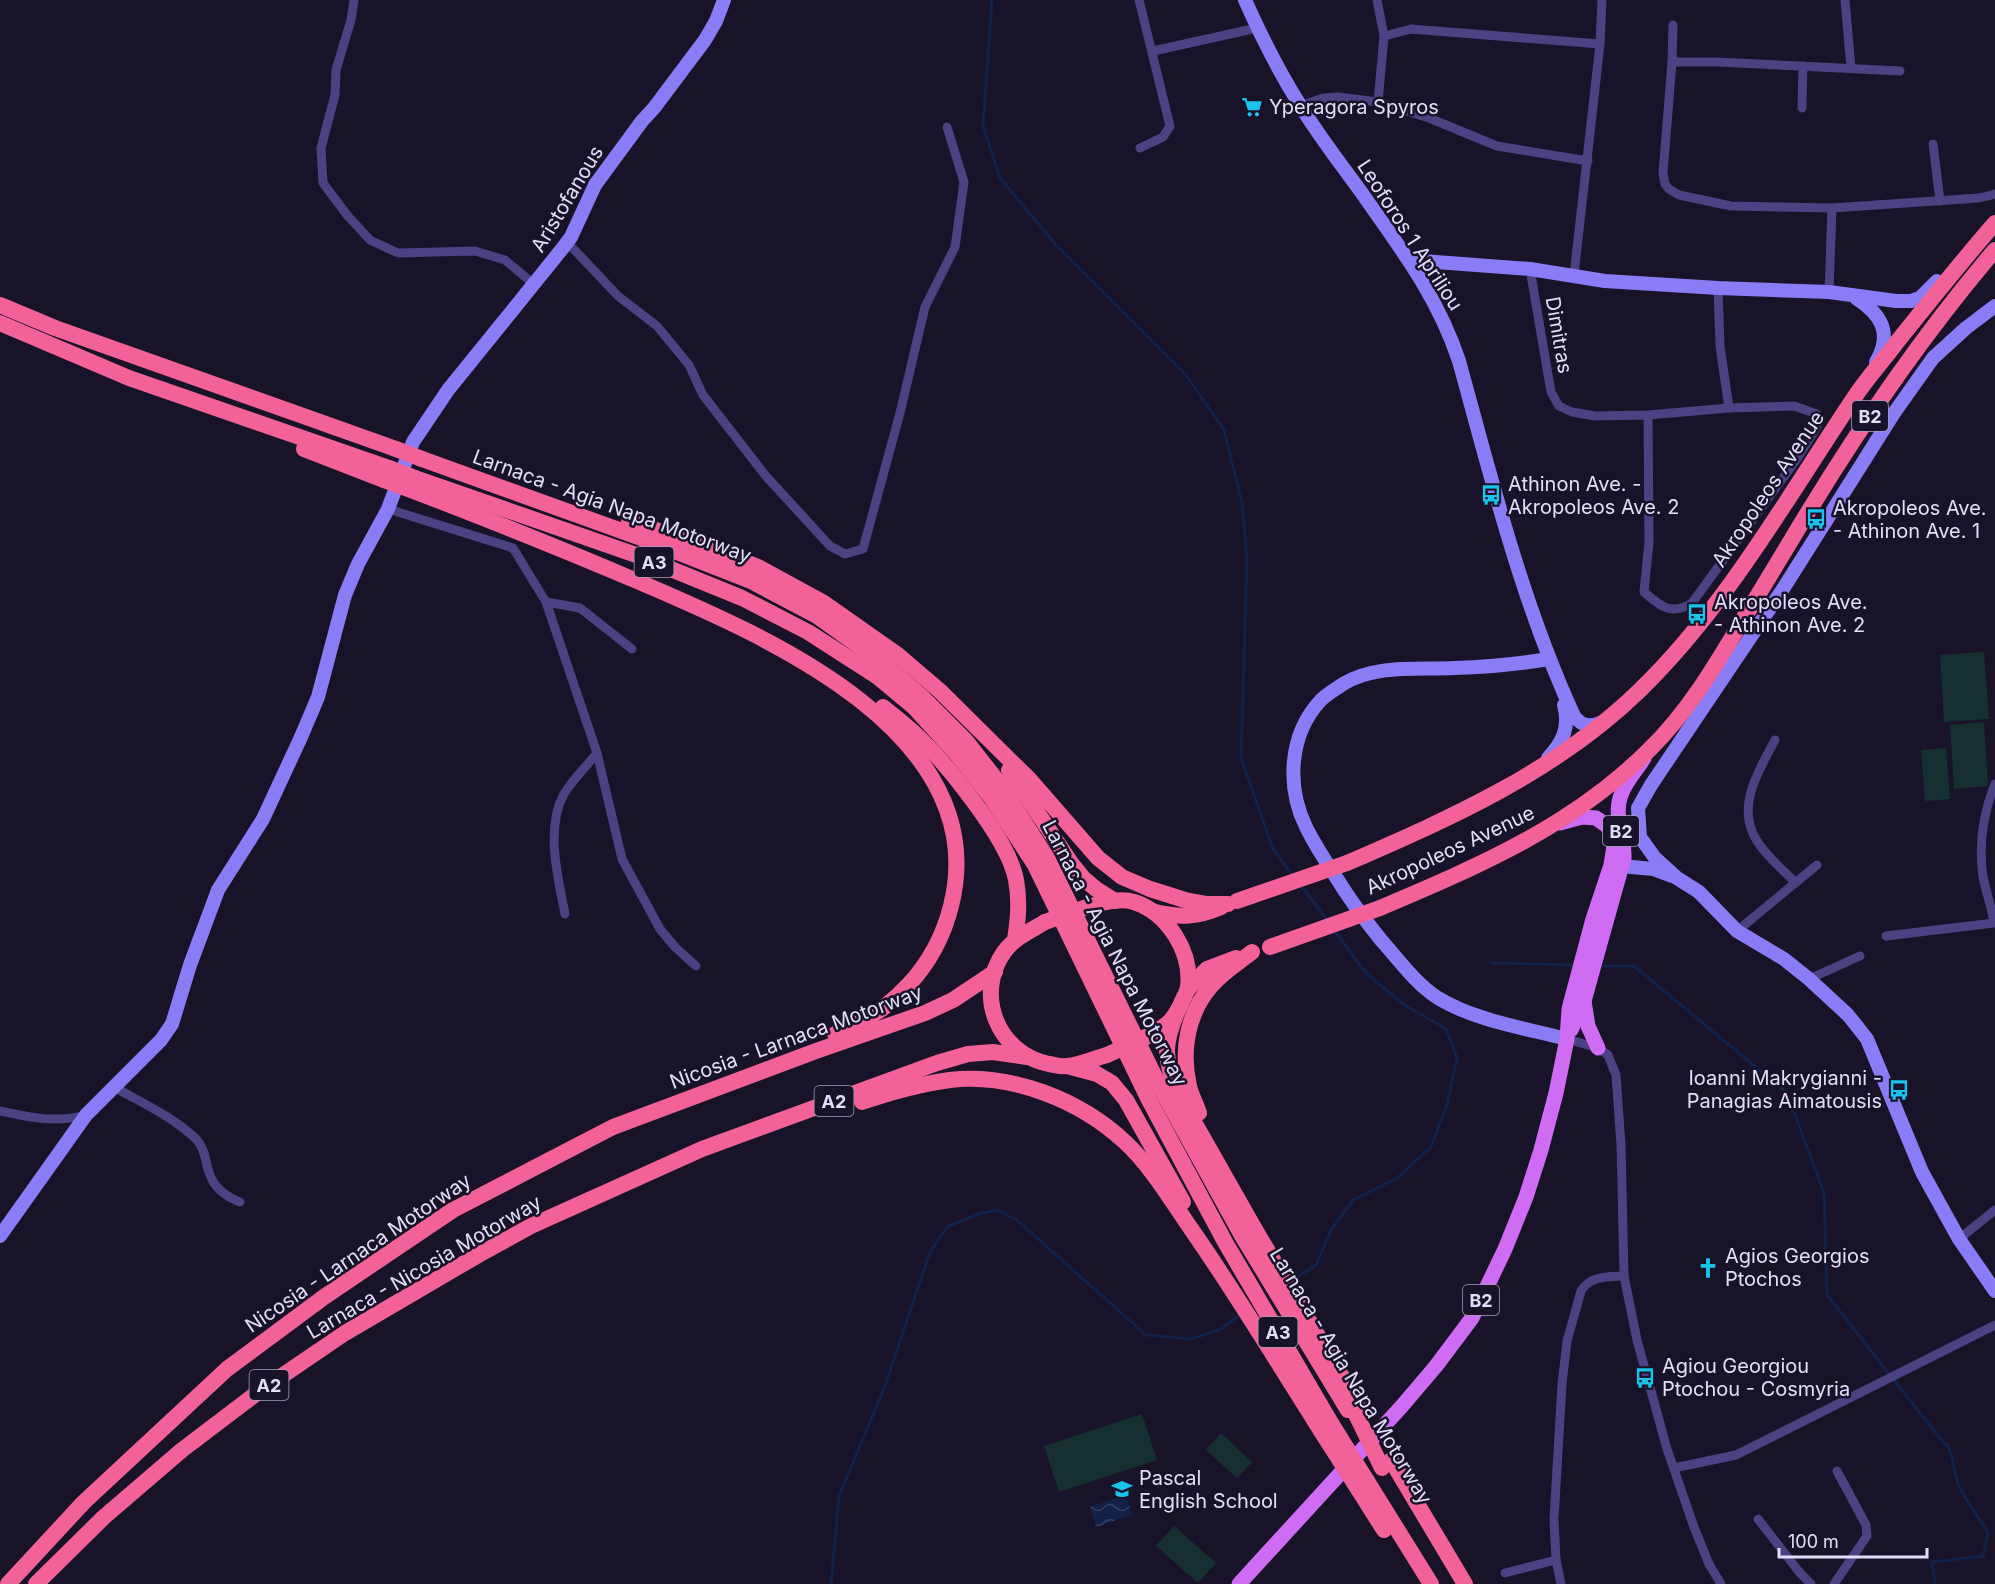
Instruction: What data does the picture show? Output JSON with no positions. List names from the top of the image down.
{
  "streets": {
    "highway": [
      "B2",
      "Akropoleos Avenue",
      "Larnaca - Agia Napa Motorway",
      "A3",
      "Nicosia - Larnaca Motorway",
      "A2",
      "Larnaca - Nicosia Motorway"
    ],
    "street": ["Aristofanous", "Leoforos 1 Apriliou", "Dimitras"]
  },
  "crossings": [
    ["Leoforos 1 Apriliou", "Akropoleos Avenue"],
    ["B2", "Akropoleos Avenue"],
    ["B2", "Nicosia - Larnaca Motorway"],
    ["B2", "Larnaca - Nicosia Motorway"],
    ["Nicosia - Larnaca Motorway", "Larnaca - Nicosia Motorway"]
  ],
  "places": {
    "supermarket": ["Yperagora Spyros"],
    "bus stop": [
      "Athinon Ave. - Akropoleos Ave. 2",
      "Akropoleos Ave. - Athinon Ave. 1",
      "Akropoleos Ave. - Athinon Ave. 2",
      "Ioanni Makrygianni - Panagias Aimatousis",
      "Agiou Georgiou Ptochou - Cosmyria"
    ],
    "church": ["Agios Georgios Ptochos"],
    "school or university": ["Pascal English School"]
  },
  "scale_bar": "100 m"
}
